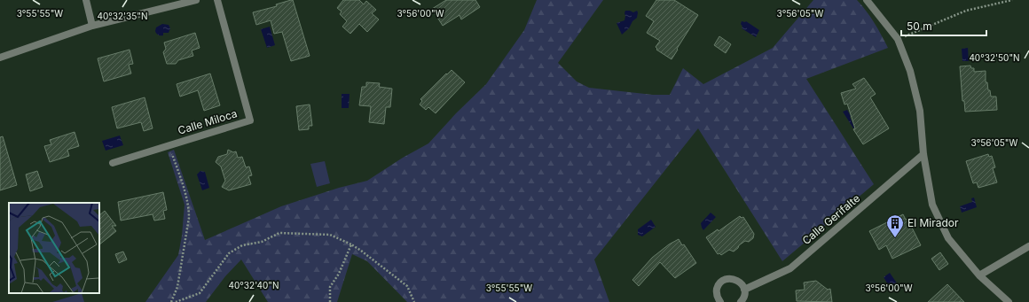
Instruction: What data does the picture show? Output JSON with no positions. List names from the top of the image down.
{
  "streets": {
    "street": ["Calle Miloca", "Calle Gerifalte"]
  },
  "places": {
    "building": ["El Mirador"]
  },
  "scale_bar": "50 m",
  "coordinates": [
    "3°55'55\"W",
    "3°56'00\"W",
    "3°56'05\"W",
    "40°32'35\"N",
    "40°32'50\"N",
    "40°32'40\"N"
  ]
}
